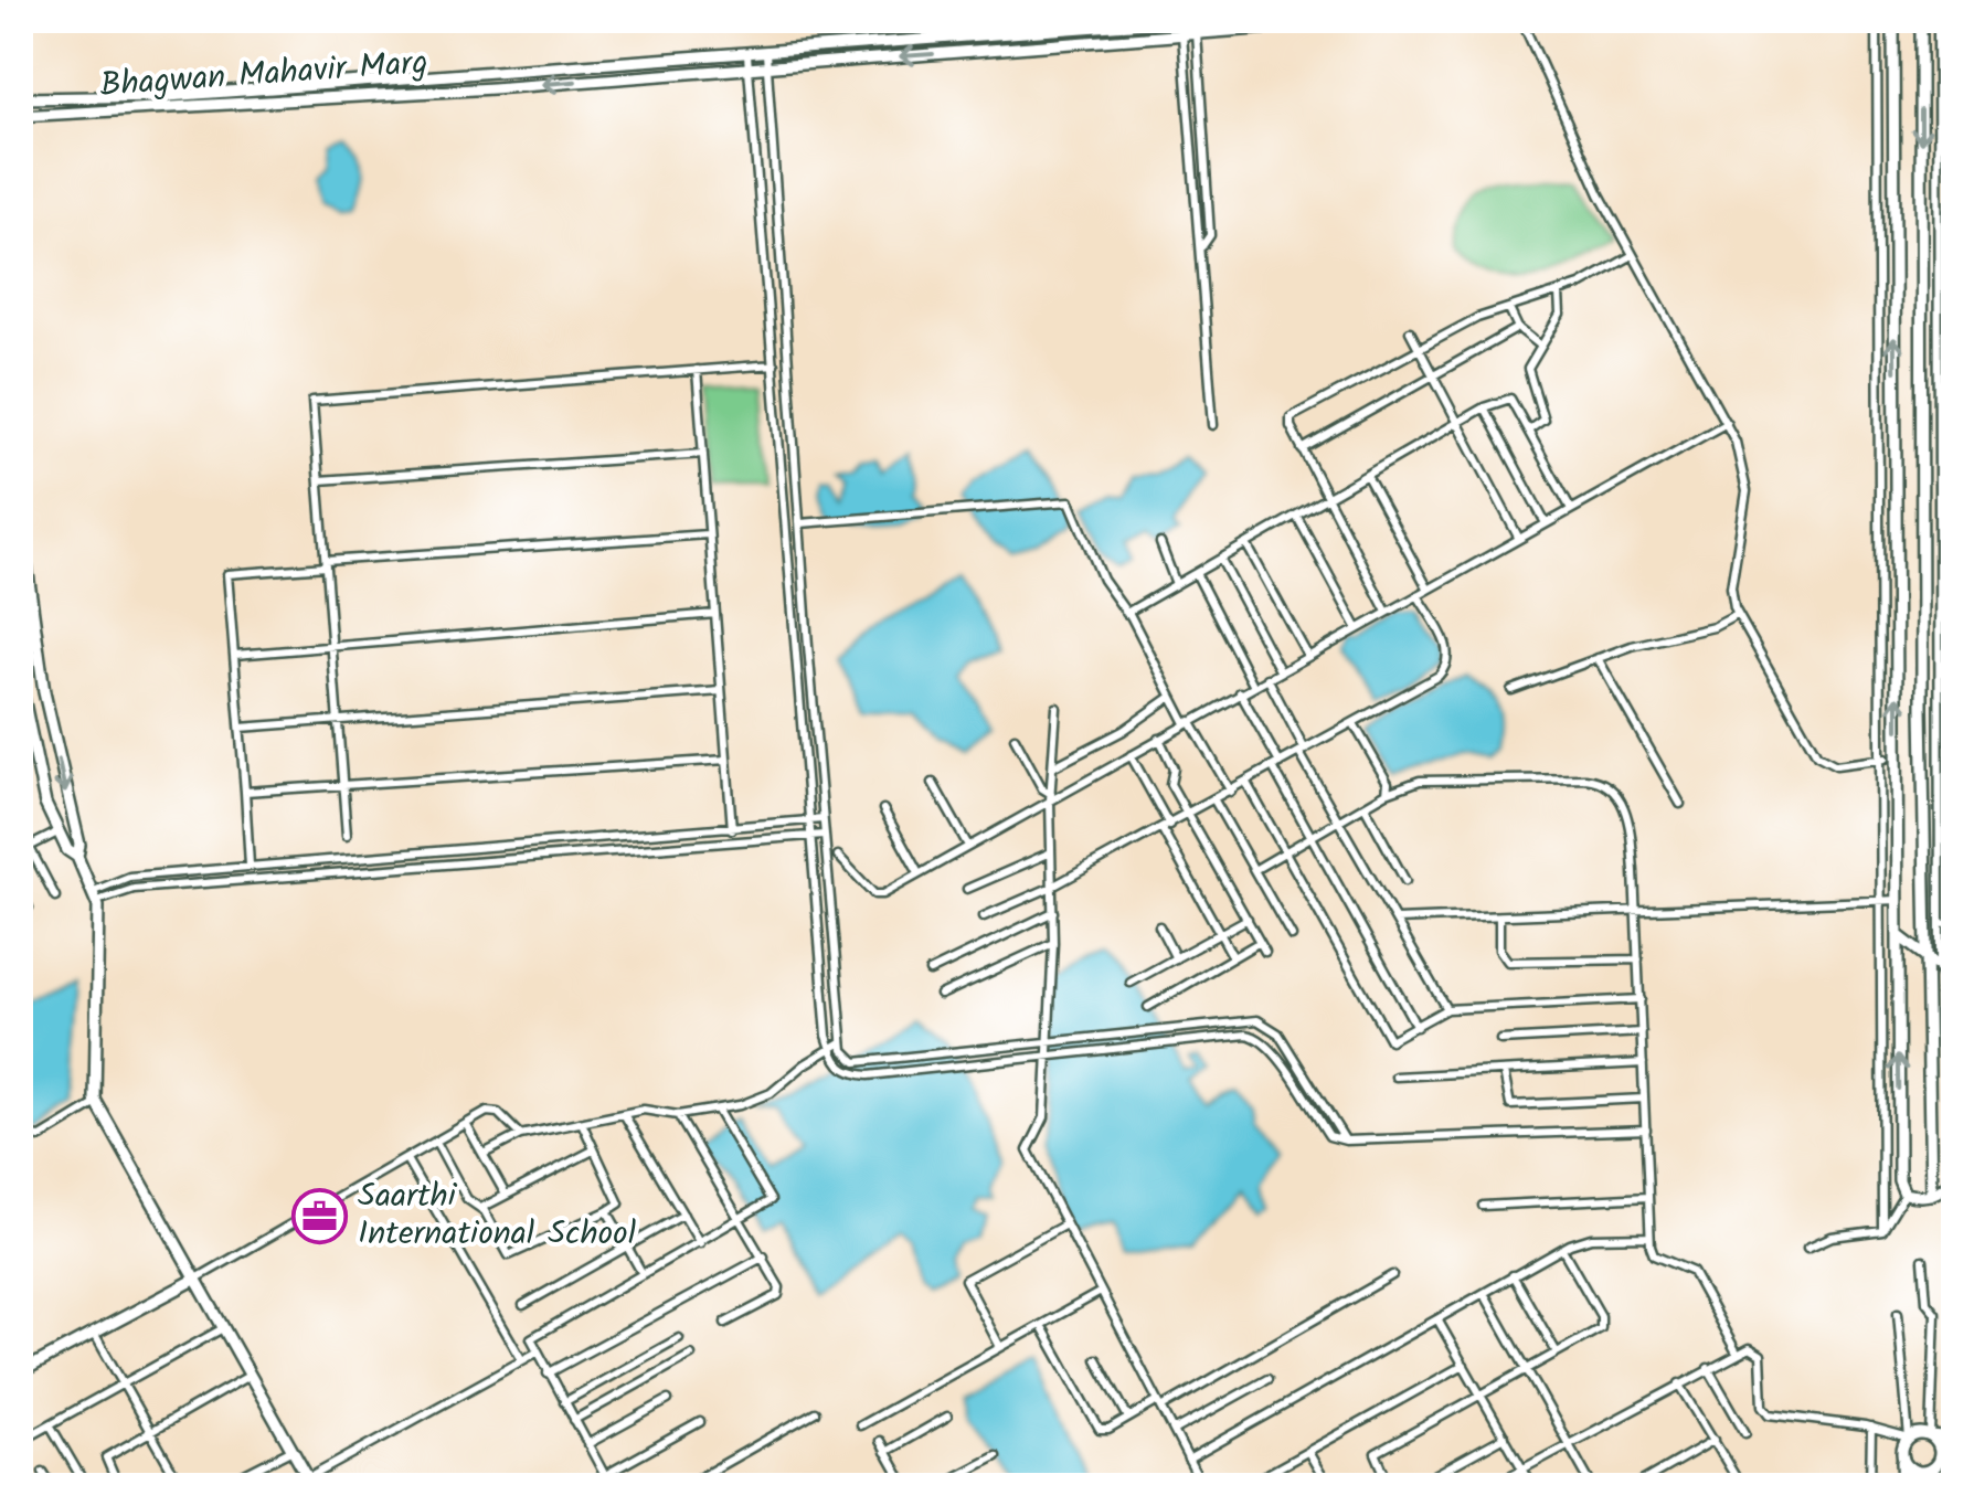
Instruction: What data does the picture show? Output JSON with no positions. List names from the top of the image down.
{
  "streets": {
    "street": ["Bhagwan Mahavir Marg"]
  },
  "places": {
    "office": ["Saarthi International School"]
  }
}
